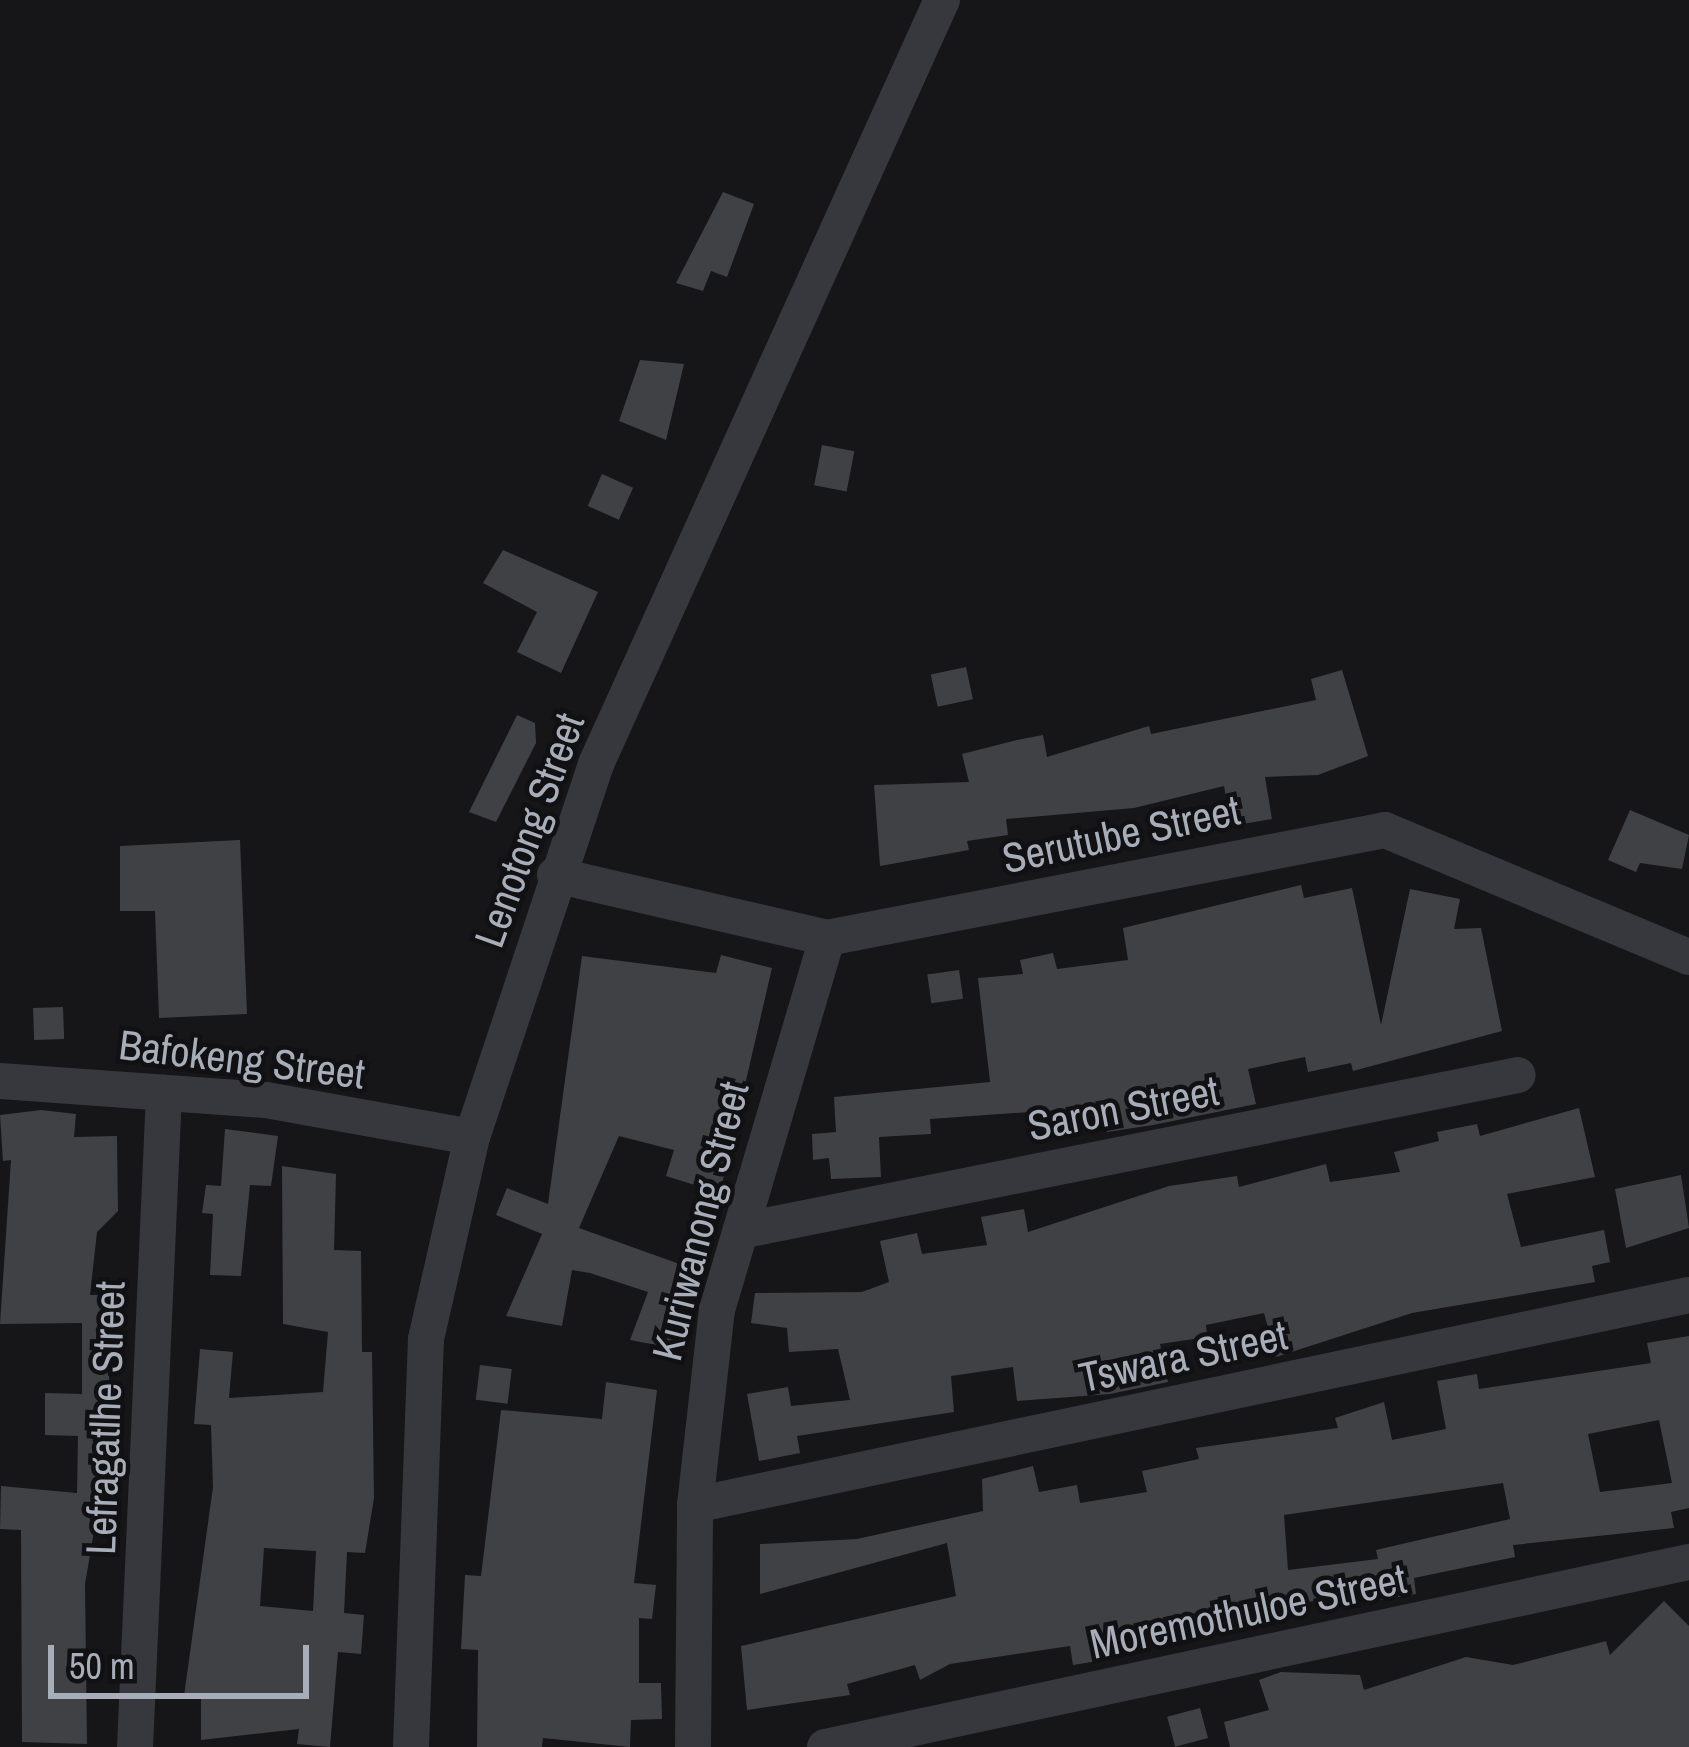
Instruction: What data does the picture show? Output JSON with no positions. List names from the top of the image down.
{
  "streets": {
    "street": [
      "Lenotong Street",
      "Serutube Street",
      "Bafokeng Street",
      "Saron Street",
      "Kuriwanong Street",
      "Tswara Street",
      "Lefragatlhe Street",
      "Moremothuloe Street"
    ]
  },
  "crossings": [
    ["Lenotong Street", "Serutube Street"],
    ["Lenotong Street", "Bafokeng Street"],
    ["Serutube Street", "Kuriwanong Street"],
    ["Bafokeng Street", "Lefragatlhe Street"],
    ["Saron Street", "Kuriwanong Street"],
    ["Kuriwanong Street", "Tswara Street"]
  ],
  "scale_bar": "50 m"
}
